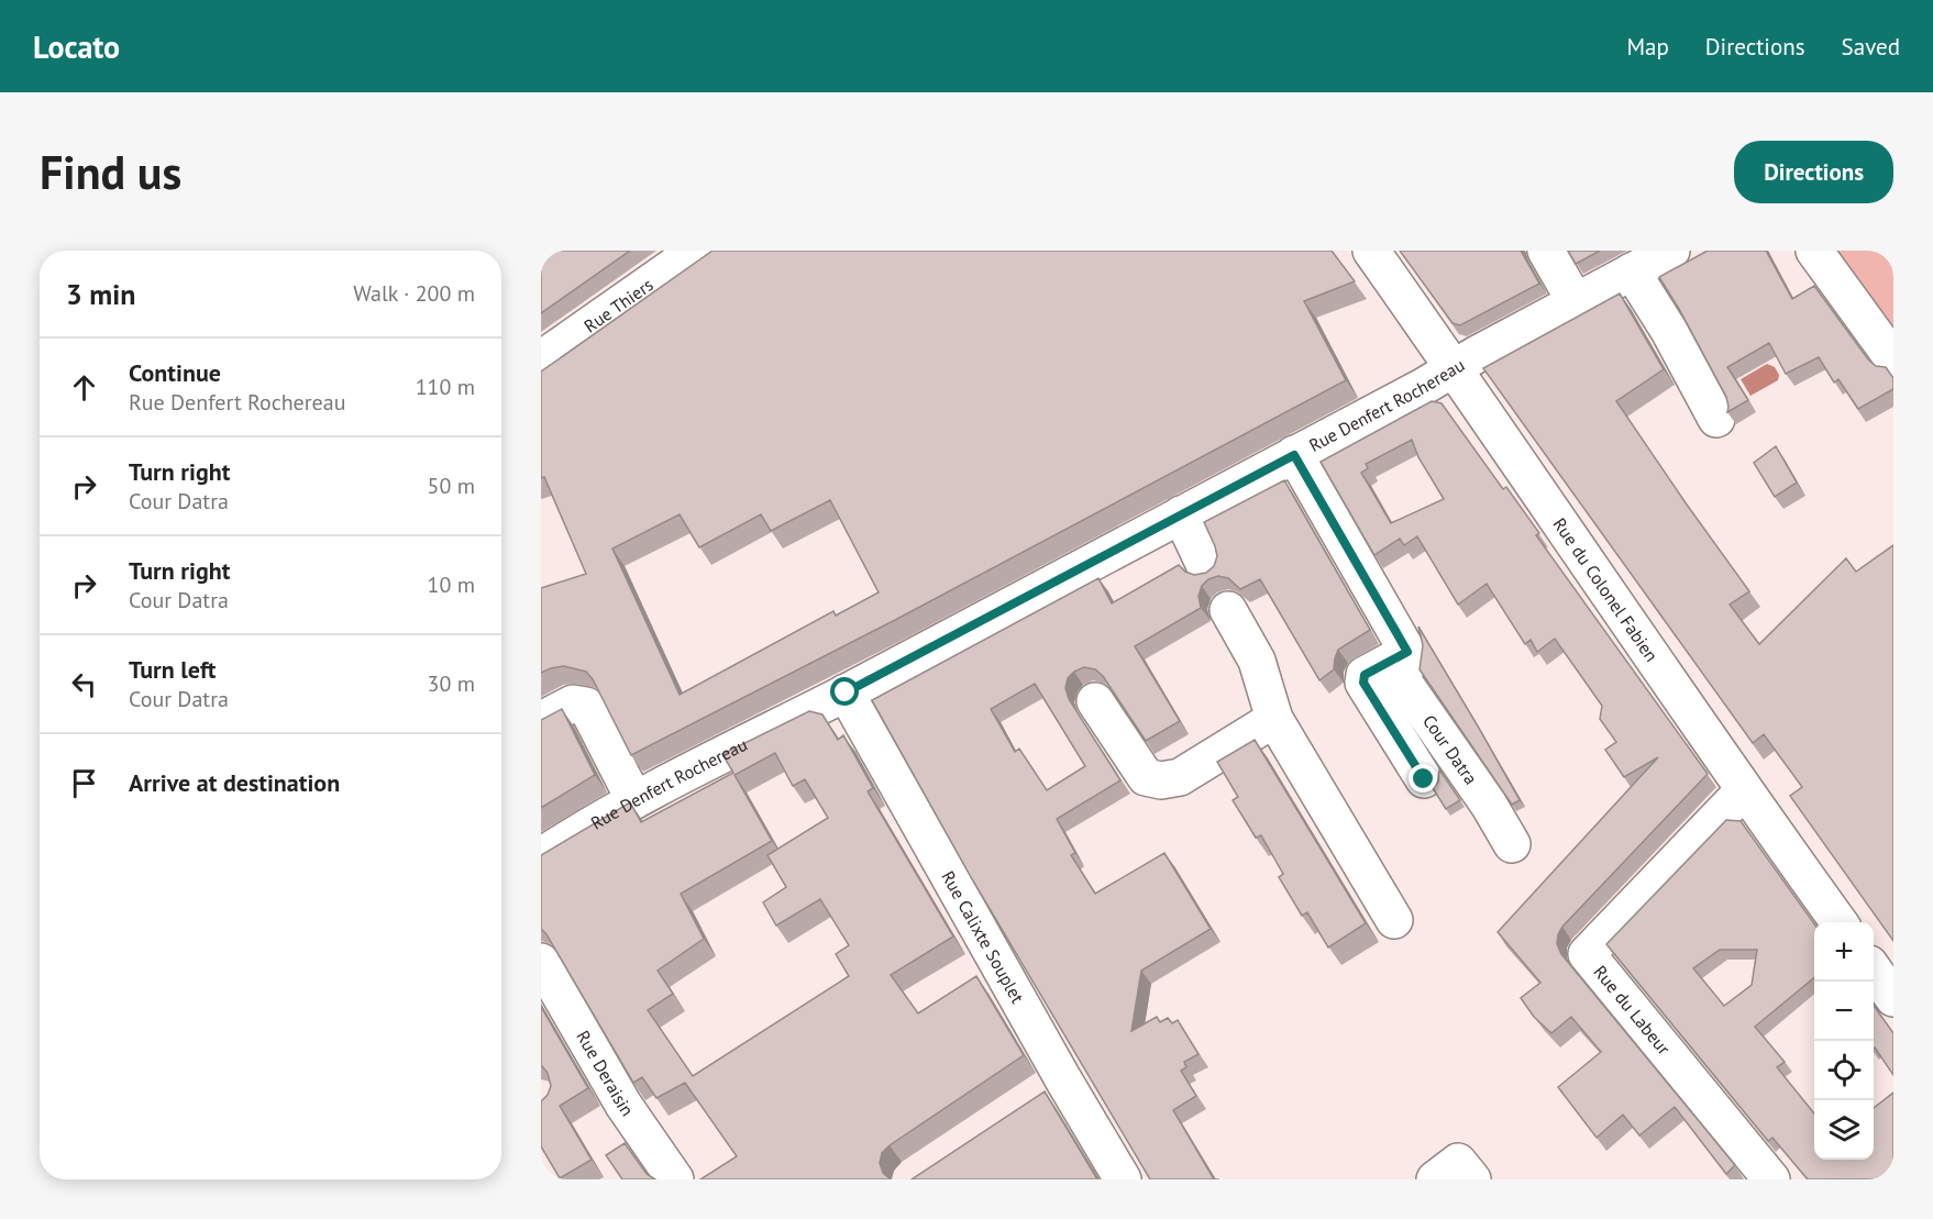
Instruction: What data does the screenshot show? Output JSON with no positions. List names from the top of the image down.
{
  "streets": {
    "street": [
      "Rue Thiers",
      "Rue Denfert Rochereau",
      "Rue du Colonel Fabien",
      "Cour Datra",
      "Rue Calixte Souplet",
      "Rue du Labeur",
      "Rue Deraisin"
    ]
  },
  "crossings": [
    ["Rue Denfert Rochereau", "Rue du Colonel Fabien"],
    ["Rue Denfert Rochereau", "Rue Calixte Souplet"],
    ["Rue du Colonel Fabien", "Rue du Labeur"]
  ],
  "page": {
    "header": "Locato",
    "nav": ["Map", "Directions", "Saved"],
    "buttons": "Directions",
    "title": "Find us",
    "heading": ["3 min", "Walk · 200 m"],
    "list": [
      ["Continue", "Rue Denfert Rochereau", "110 m"],
      ["Turn right", "Cour Datra", "50 m"],
      ["Turn right", "Cour Datra", "10 m"],
      ["Turn left", "Cour Datra", "30 m"],
      "Arrive at destination"
    ],
    "map_buttons": ["+", "−"]
  }
}
